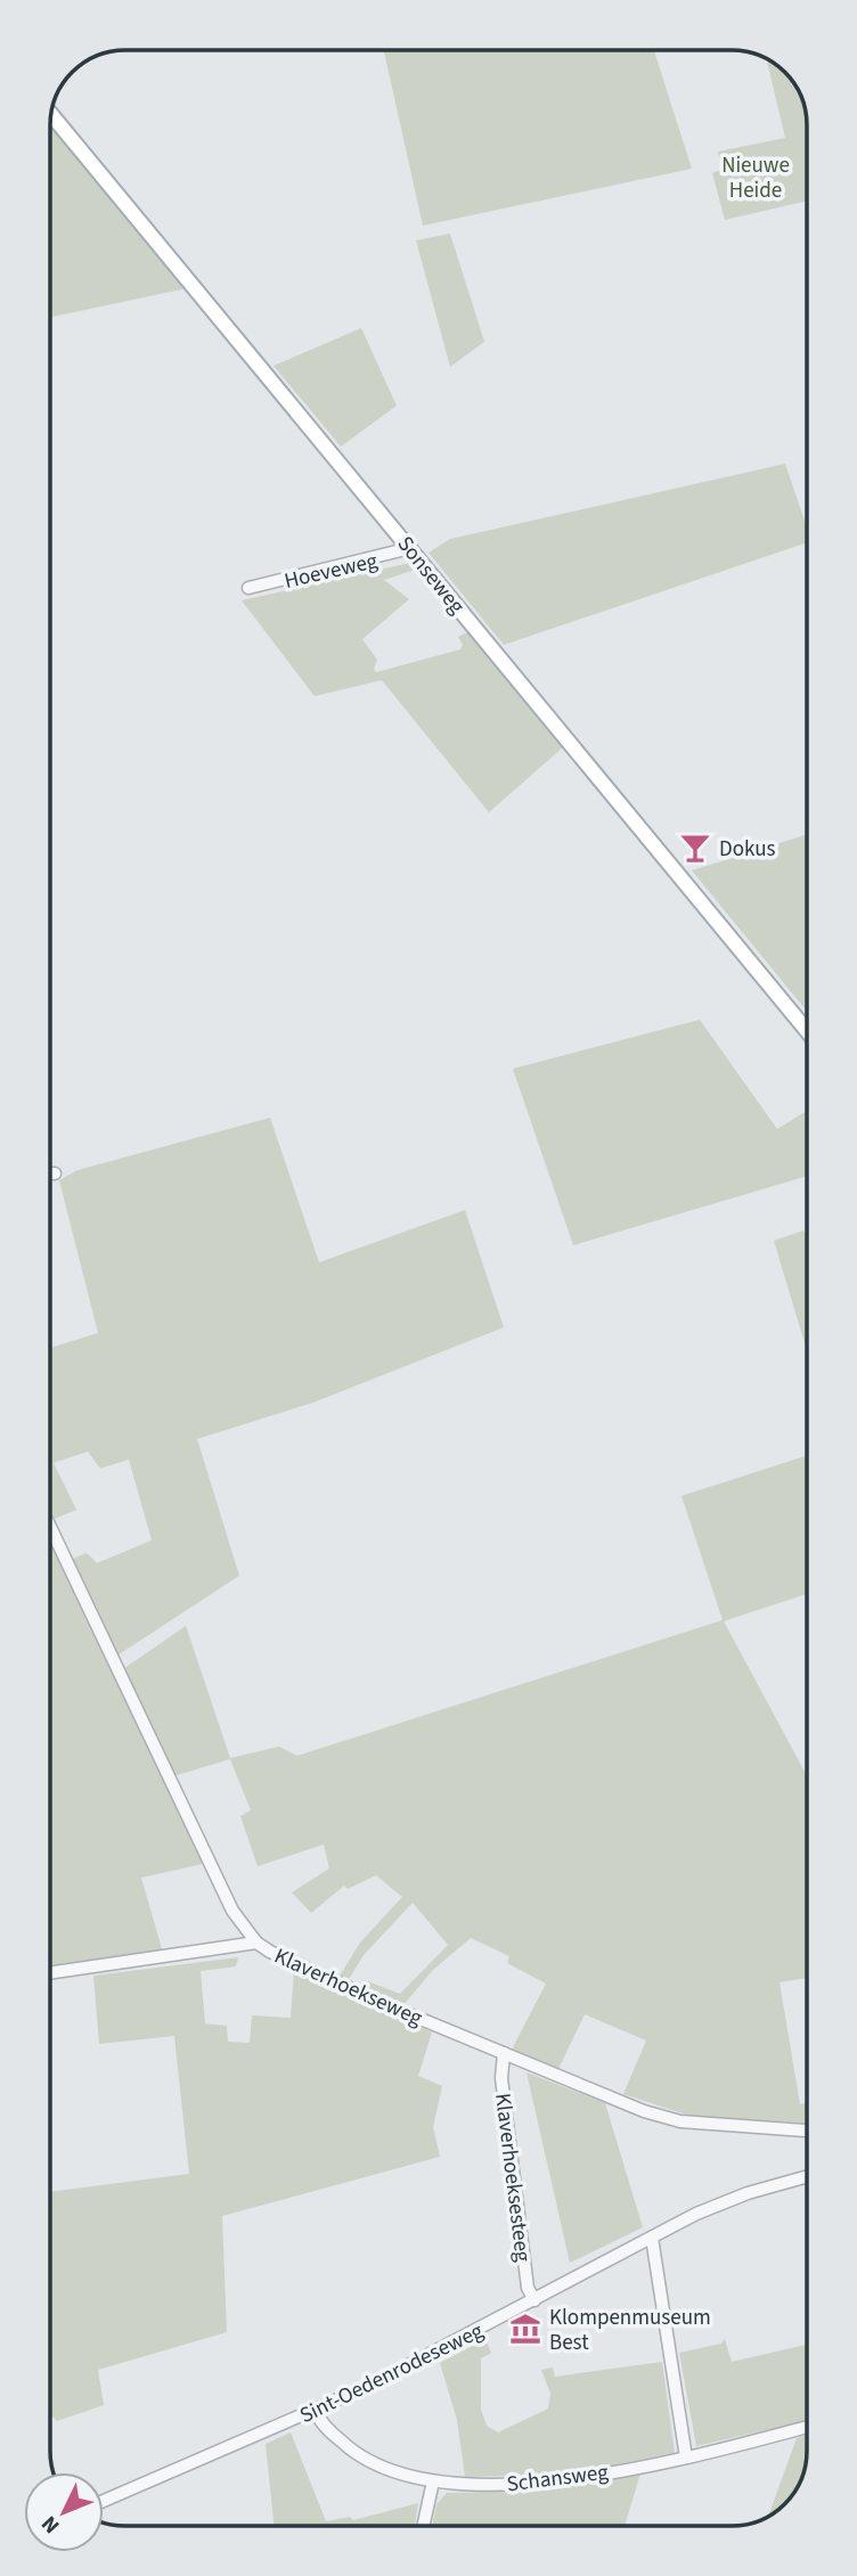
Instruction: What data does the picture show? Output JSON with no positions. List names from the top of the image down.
{
  "streets": {
    "main road": ["Sonseweg"],
    "street": [
      "Hoeveweg",
      "Klaverhoekseweg",
      "Klaverhoeksesteeg",
      "Sint-Oedenrodeseweg",
      "Schansweg"
    ]
  },
  "crossings": [
    ["Hoeveweg", "Sonseweg"],
    ["Klaverhoekseweg", "Klaverhoeksesteeg"],
    ["Klaverhoeksesteeg", "Sint-Oedenrodeseweg"],
    ["Sint-Oedenrodeseweg", "Schansweg"]
  ],
  "parks": ["Nieuwe Heide"],
  "places": {
    "bar": ["Dokus"],
    "museum": ["Klompenmuseum Best"]
  },
  "north": "bottom left"
}
